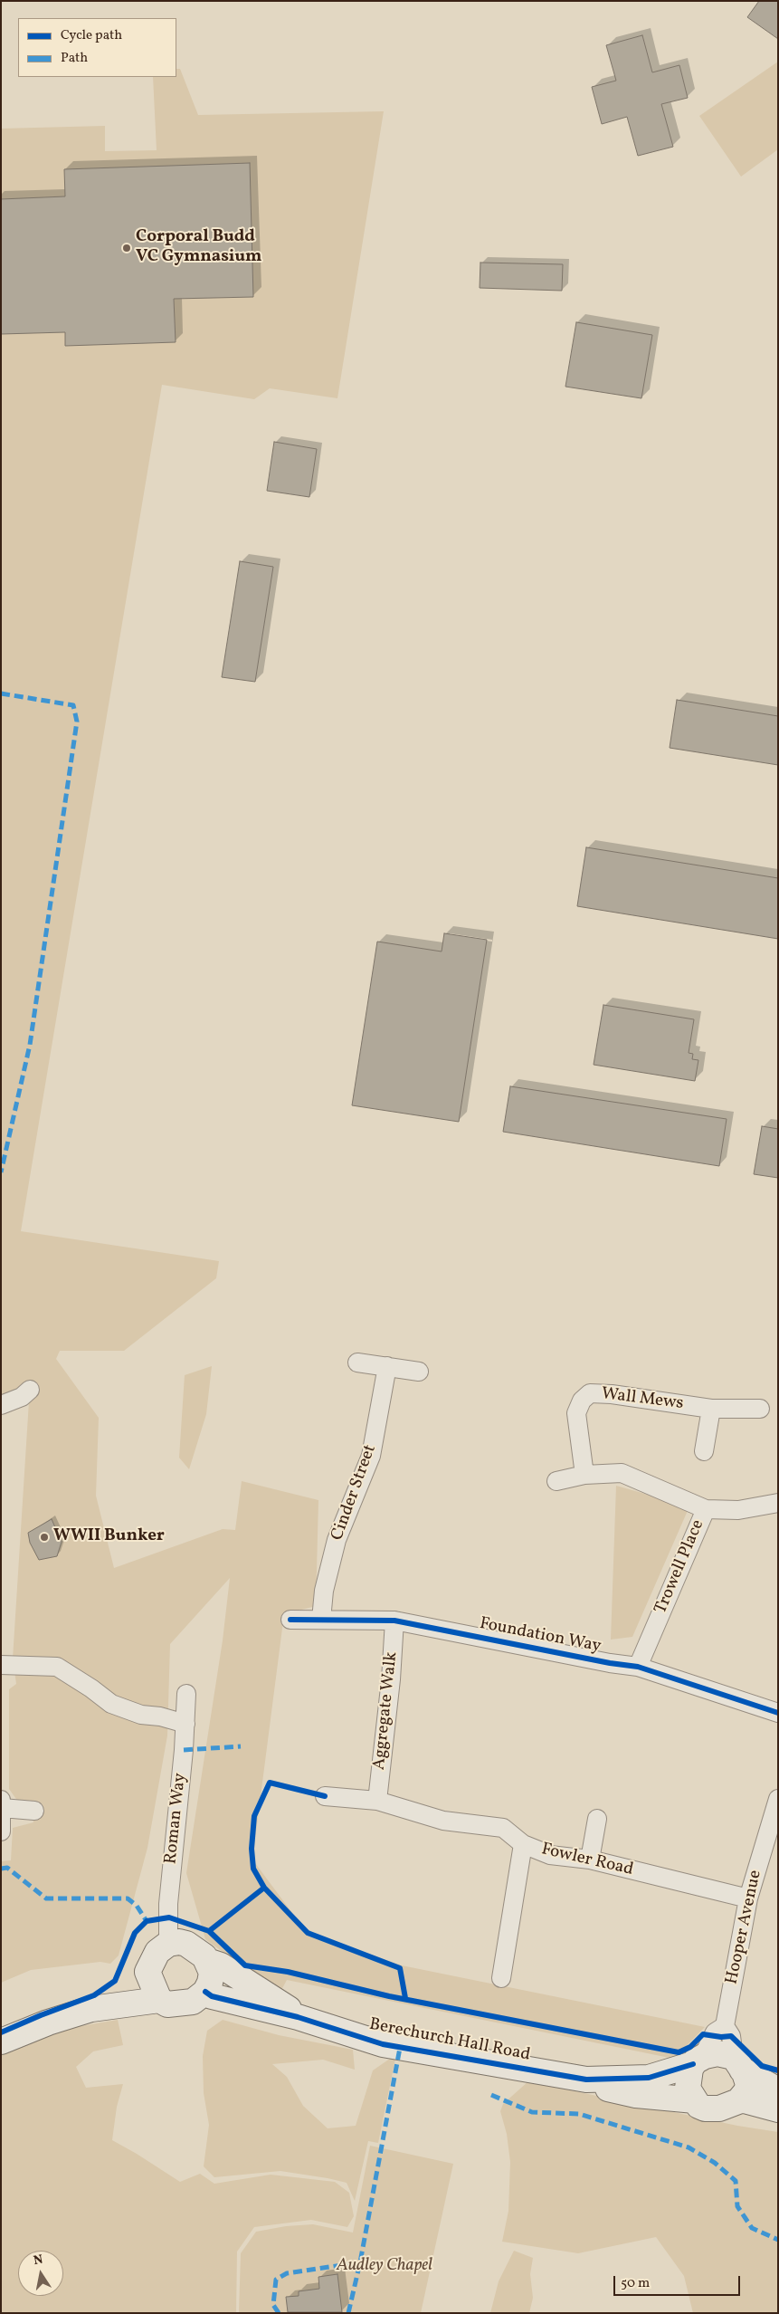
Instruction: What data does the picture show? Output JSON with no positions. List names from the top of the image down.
{
  "streets": {
    "street": [
      "Wall Mews",
      "Cinder Street",
      "Trowell Place",
      "Foundation Way",
      "Aggregate Walk",
      "Roman Way",
      "Fowler Road",
      "Hooper Avenue",
      "Berechurch Hall Road"
    ]
  },
  "crossings": [
    ["Cinder Street", "Foundation Way"],
    ["Trowell Place", "Foundation Way"],
    ["Foundation Way", "Aggregate Walk"],
    ["Aggregate Walk", "Fowler Road"],
    ["Roman Way", "Berechurch Hall Road"],
    ["Fowler Road", "Hooper Avenue"]
  ],
  "parks": ["Audley Chapel"],
  "places": ["Corporal Budd VC Gymnasium", "WWII Bunker"],
  "legend": ["Cycle path", "Path"],
  "scale_bar": "50 m",
  "north": "top"
}
